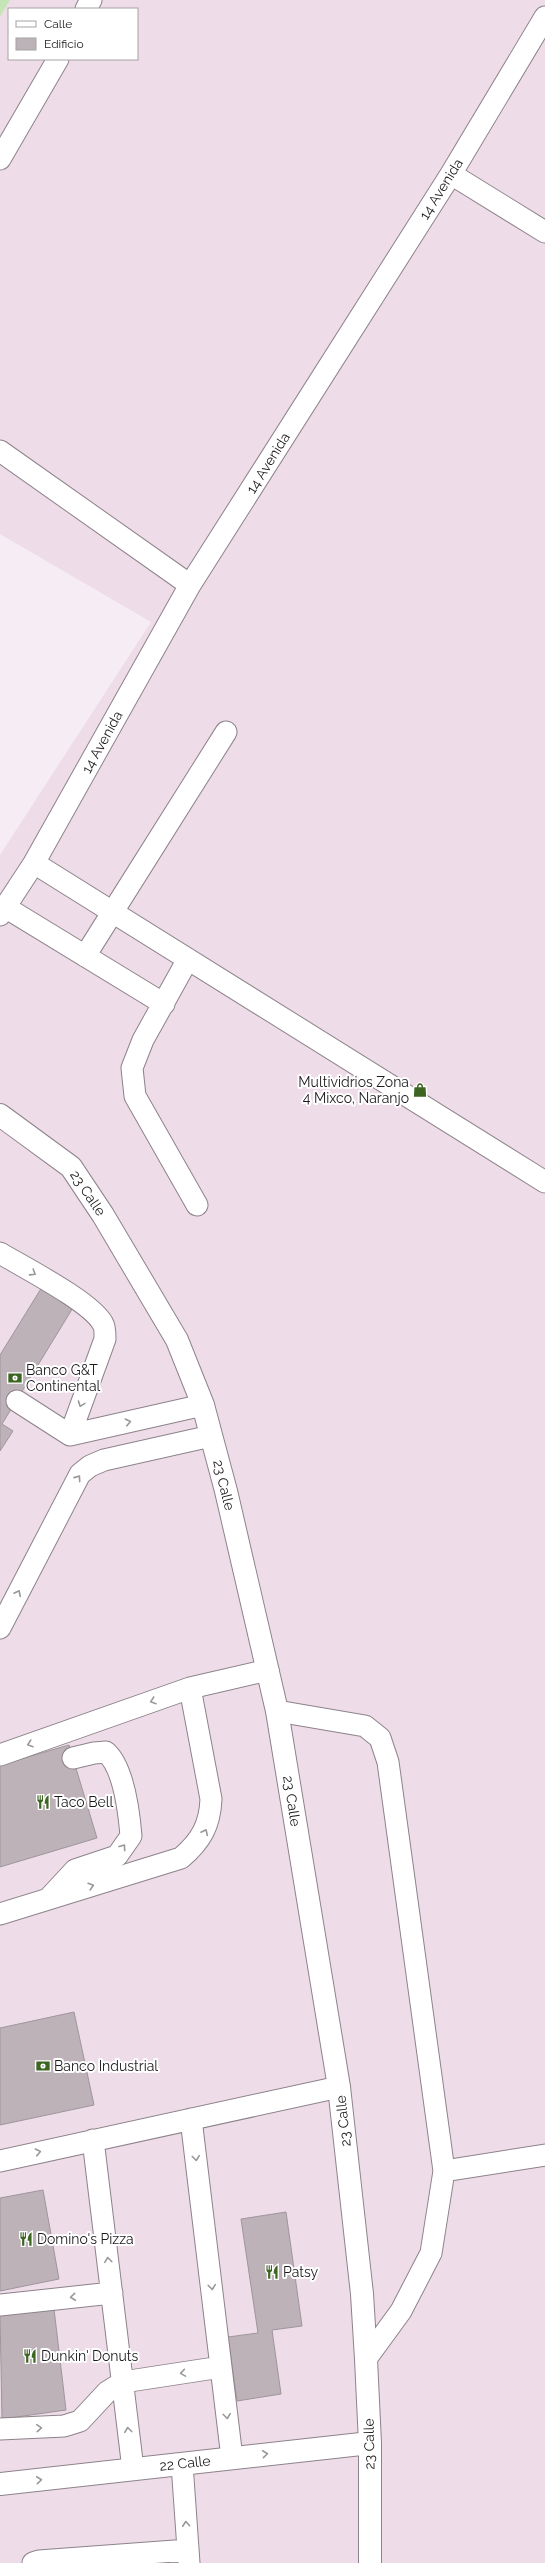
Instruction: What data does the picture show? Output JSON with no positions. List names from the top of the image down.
{
  "streets": {
    "street": ["23 Calle", "22 Calle"],
    "lane": ["14 Avenida"]
  },
  "crossings": [
    ["23 Calle", "22 Calle"]
  ],
  "one_way": ["22 Calle"],
  "places": {
    "shop": ["Multividrios Zona 4 Mixco, Naranjo"],
    "bank": ["Banco G&T Continental", "Banco Industrial"],
    "restaurant": [
      "Taco Bell",
      "Domino's Pizza",
      "Patsy",
      "Dunkin' Donuts"
    ]
  },
  "legend": ["Calle", "Edificio"]
}
